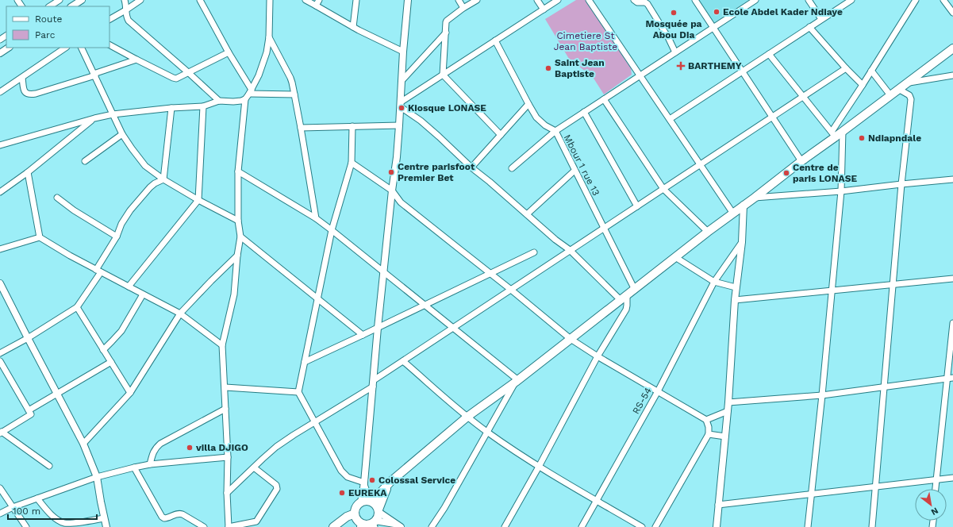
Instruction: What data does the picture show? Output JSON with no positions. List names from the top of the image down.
{
  "streets": {
    "street": ["Mbour 1 rue 13", "RS-54"]
  },
  "parks": ["Cimetiere St Jean Baptiste"],
  "places": {
    "other": [
      "Ecole Abdel Kader Ndiaye",
      "Mosquée pa Abou Dia",
      "Saint Jean Baptiste",
      "Kiosque LONASE",
      "Ndiapndale",
      "Centre parisfoot Premier Bet",
      "Centre de paris LONASE",
      "villa DJIGO",
      "Colossal Service",
      "EUREKA"
    ],
    "health": ["BARTHEMY"]
  },
  "legend": ["Route", "Parc"],
  "scale_bar": "100 m",
  "north": "bottom right"
}
